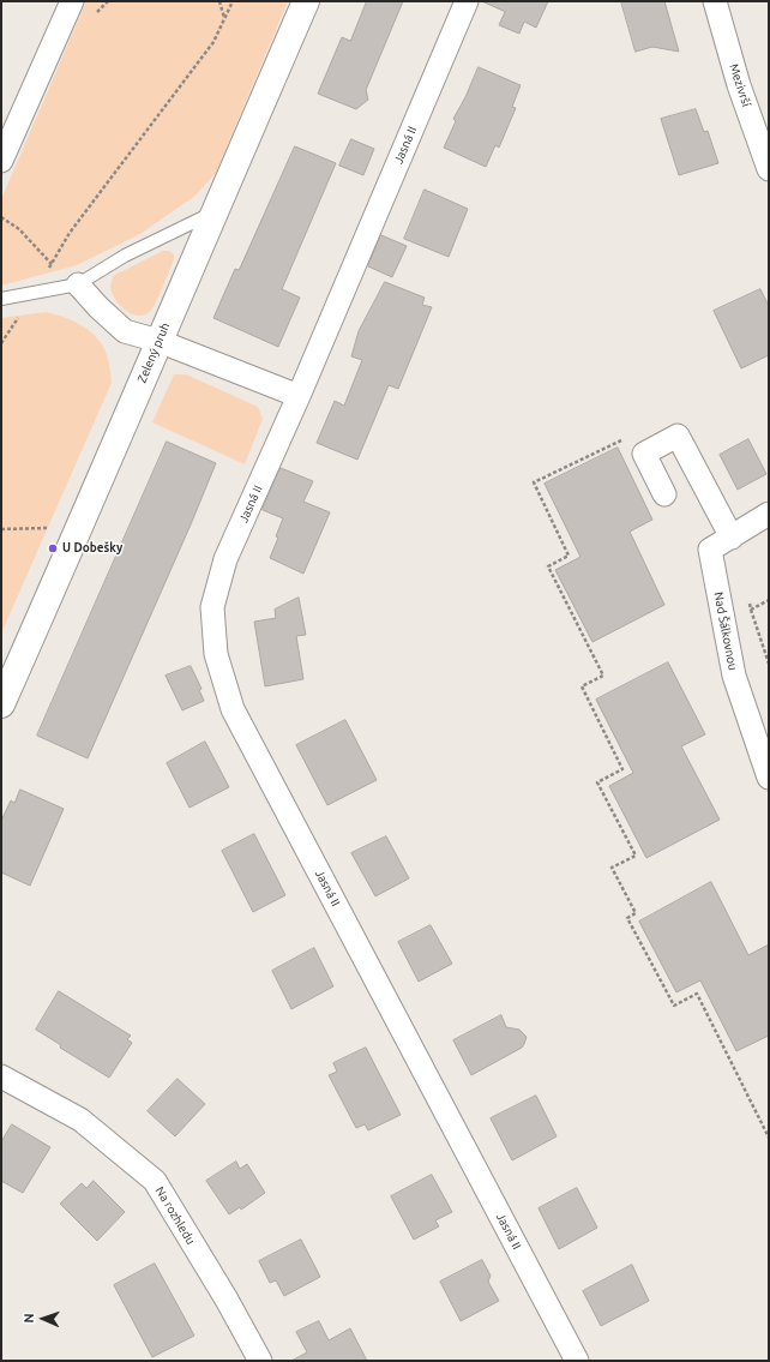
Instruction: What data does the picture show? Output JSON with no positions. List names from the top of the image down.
{
  "streets": {
    "street": [
      "Mezivrší",
      "Jasná II",
      "Zelený pruh",
      "Nad Šálkovnou",
      "Na rozhledu"
    ]
  },
  "places": ["U Dobešky"],
  "north": "left"
}
